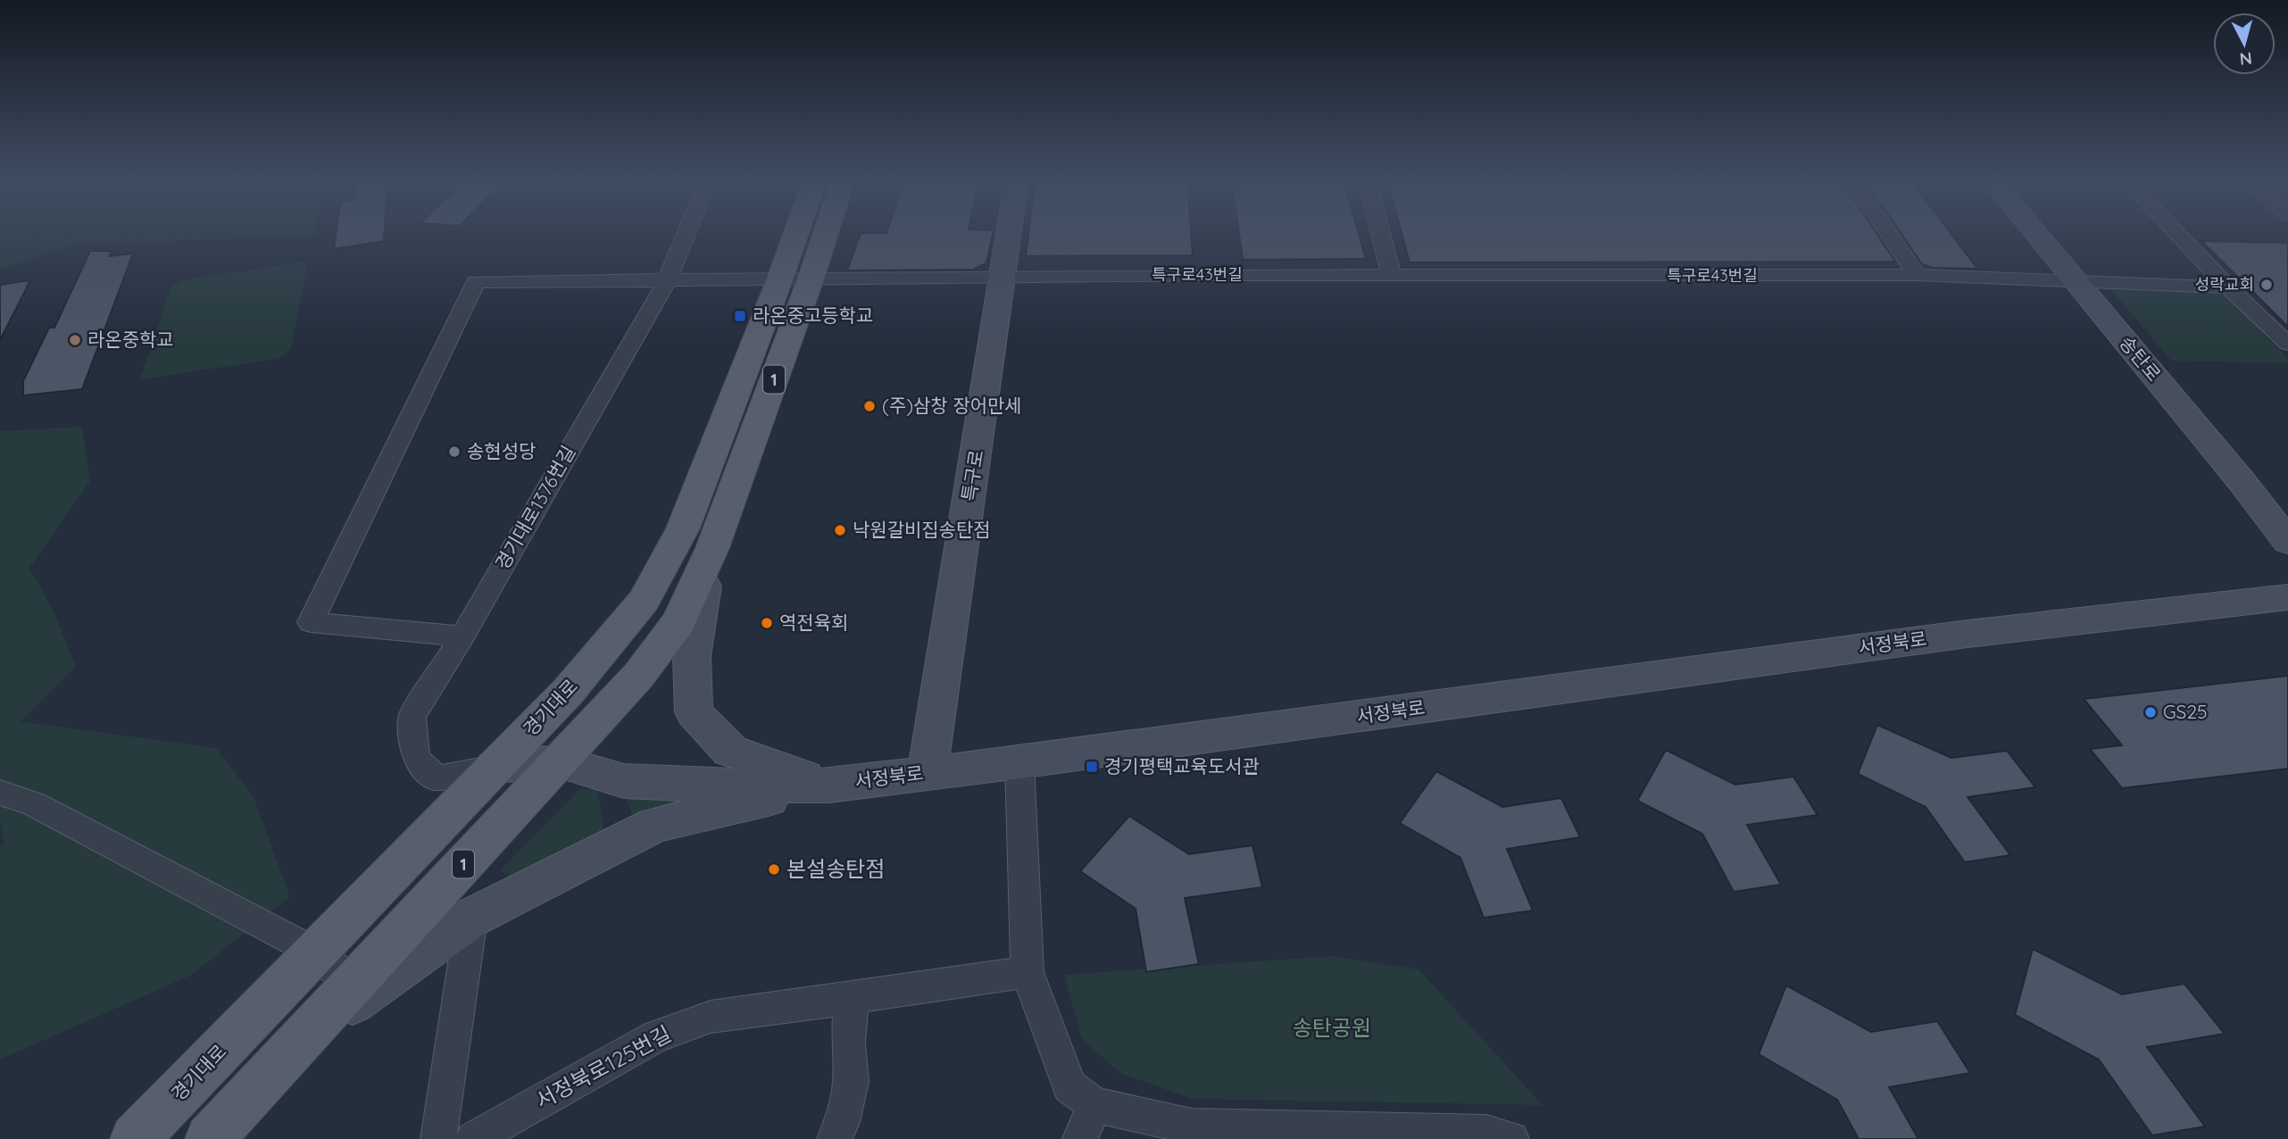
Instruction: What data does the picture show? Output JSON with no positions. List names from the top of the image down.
{
  "streets": {
    "main road": ["1", "경기대로"],
    "street": [
      "특구로43번길",
      "송탄로",
      "특구로",
      "경기대로1376번길",
      "서정북로",
      "서정북로125번길"
    ]
  },
  "crossings": [
    ["특구로43번길", "송탄로"],
    ["특구로43번길", "1"],
    ["특구로43번길", "특구로"],
    ["특구로43번길", "경기대로1376번길"],
    ["특구로43번길", "경기대로"],
    ["1", "서정북로"],
    ["특구로", "서정북로"],
    ["경기대로1376번길", "서정북로"],
    ["경기대로1376번길", "경기대로"],
    ["서정북로", "경기대로"]
  ],
  "parks": ["송탄공원"],
  "places": {
    "other": [
      "성락교회",
      "라온중학교",
      "(주)삼창 장어만세",
      "송현성당",
      "낙원갈비집송탄점",
      "역전육회",
      "GS25",
      "본설송탄점"
    ],
    "transit": ["라온중고등학교", "경기평택교육도서관"]
  },
  "north": "bottom"
}
